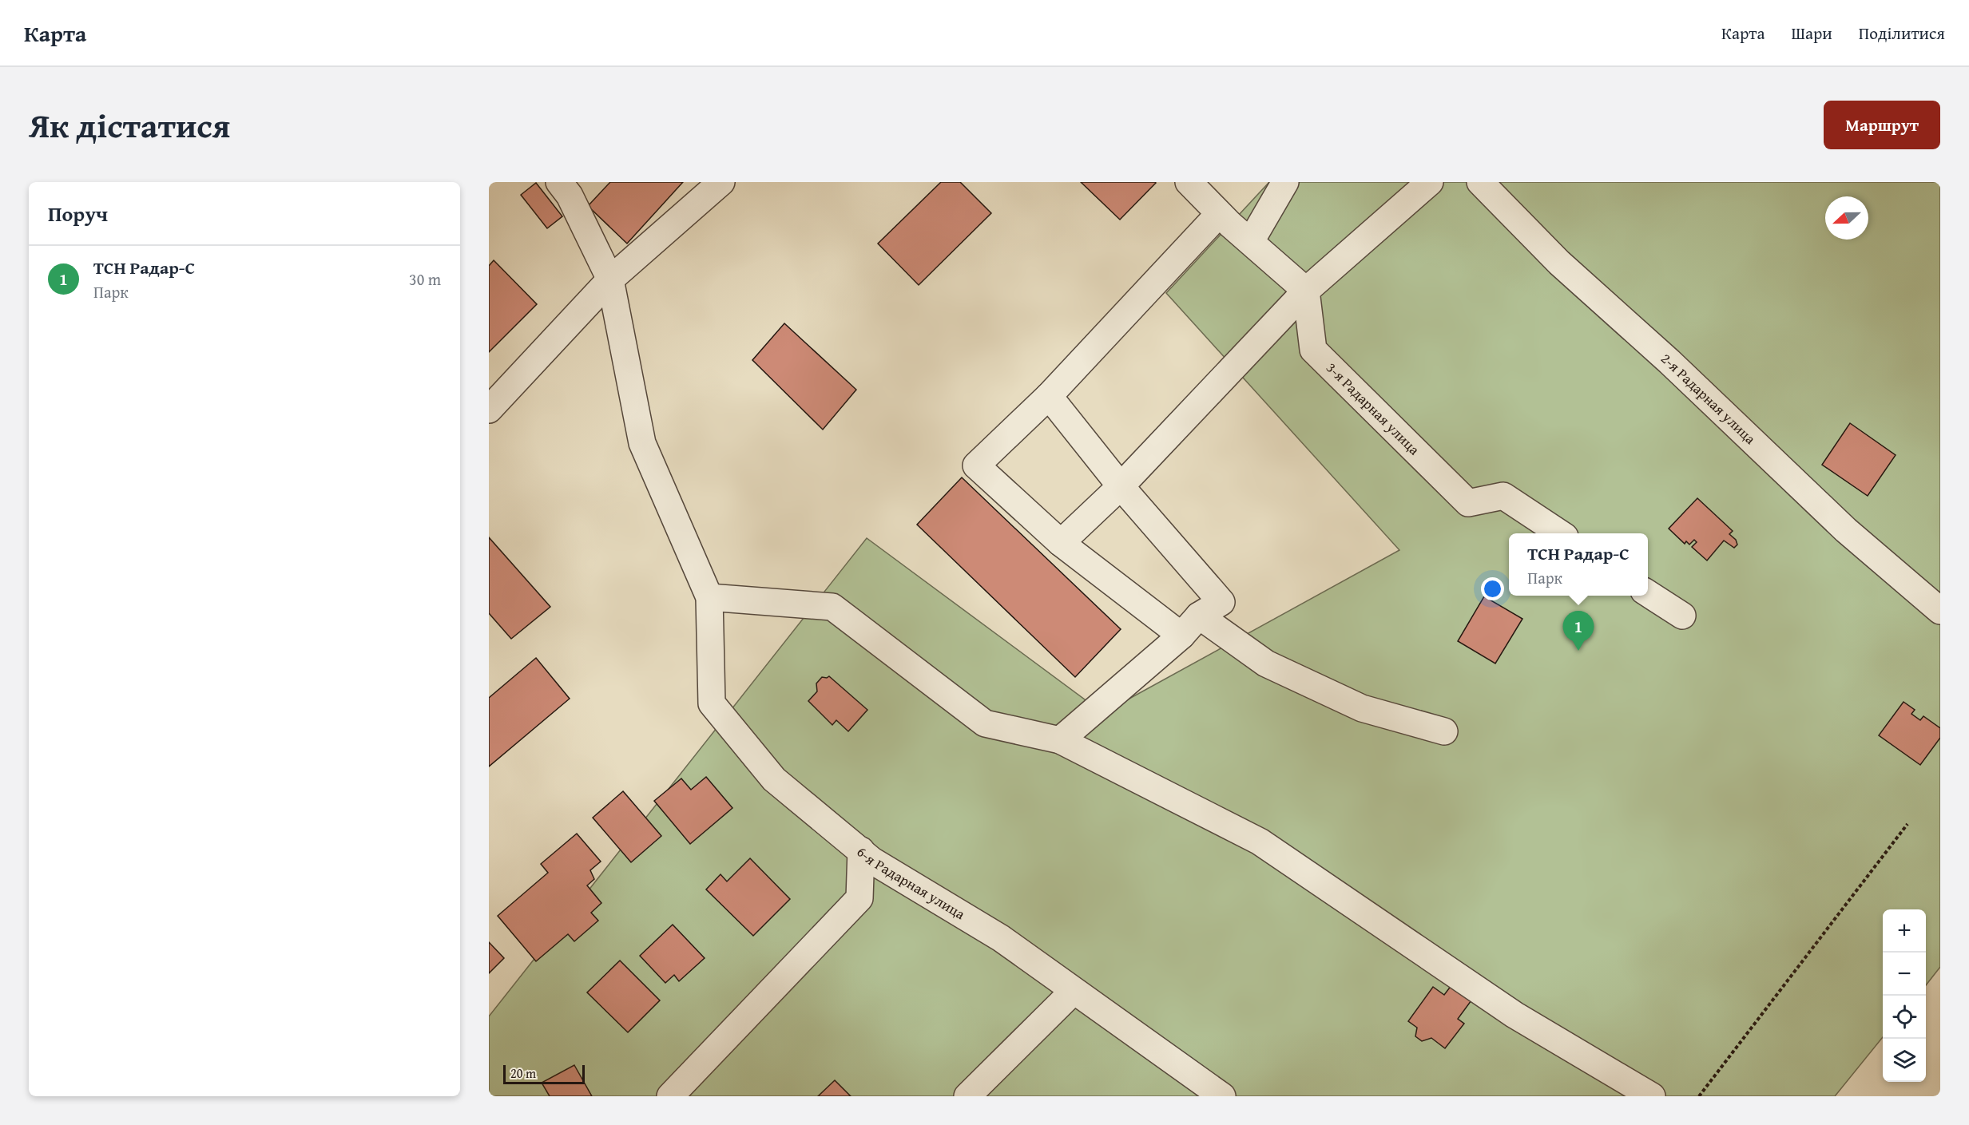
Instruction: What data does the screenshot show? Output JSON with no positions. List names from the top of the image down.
{
  "streets": {
    "lane": ["2-я Радарная улица", "3-я Радарная улица", "6-я Радарная улица"]
  },
  "scale_bar": "20 m",
  "north": "left",
  "page": {
    "header": "Карта",
    "nav": ["Карта", "Шари", "Поділитися"],
    "title": "Як дістатися",
    "buttons": "Маршрут",
    "heading": "Поруч",
    "list": [
      {
        "mark": "1",
        "name": "ТСН Радар-С",
        "note": "Парк",
        "value": "30 m"
      }
    ],
    "popup": ["ТСН Радар-С", "Парк"],
    "pins": "1",
    "map_buttons": ["+", "−"],
    "scale": "20 m"
  }
}
